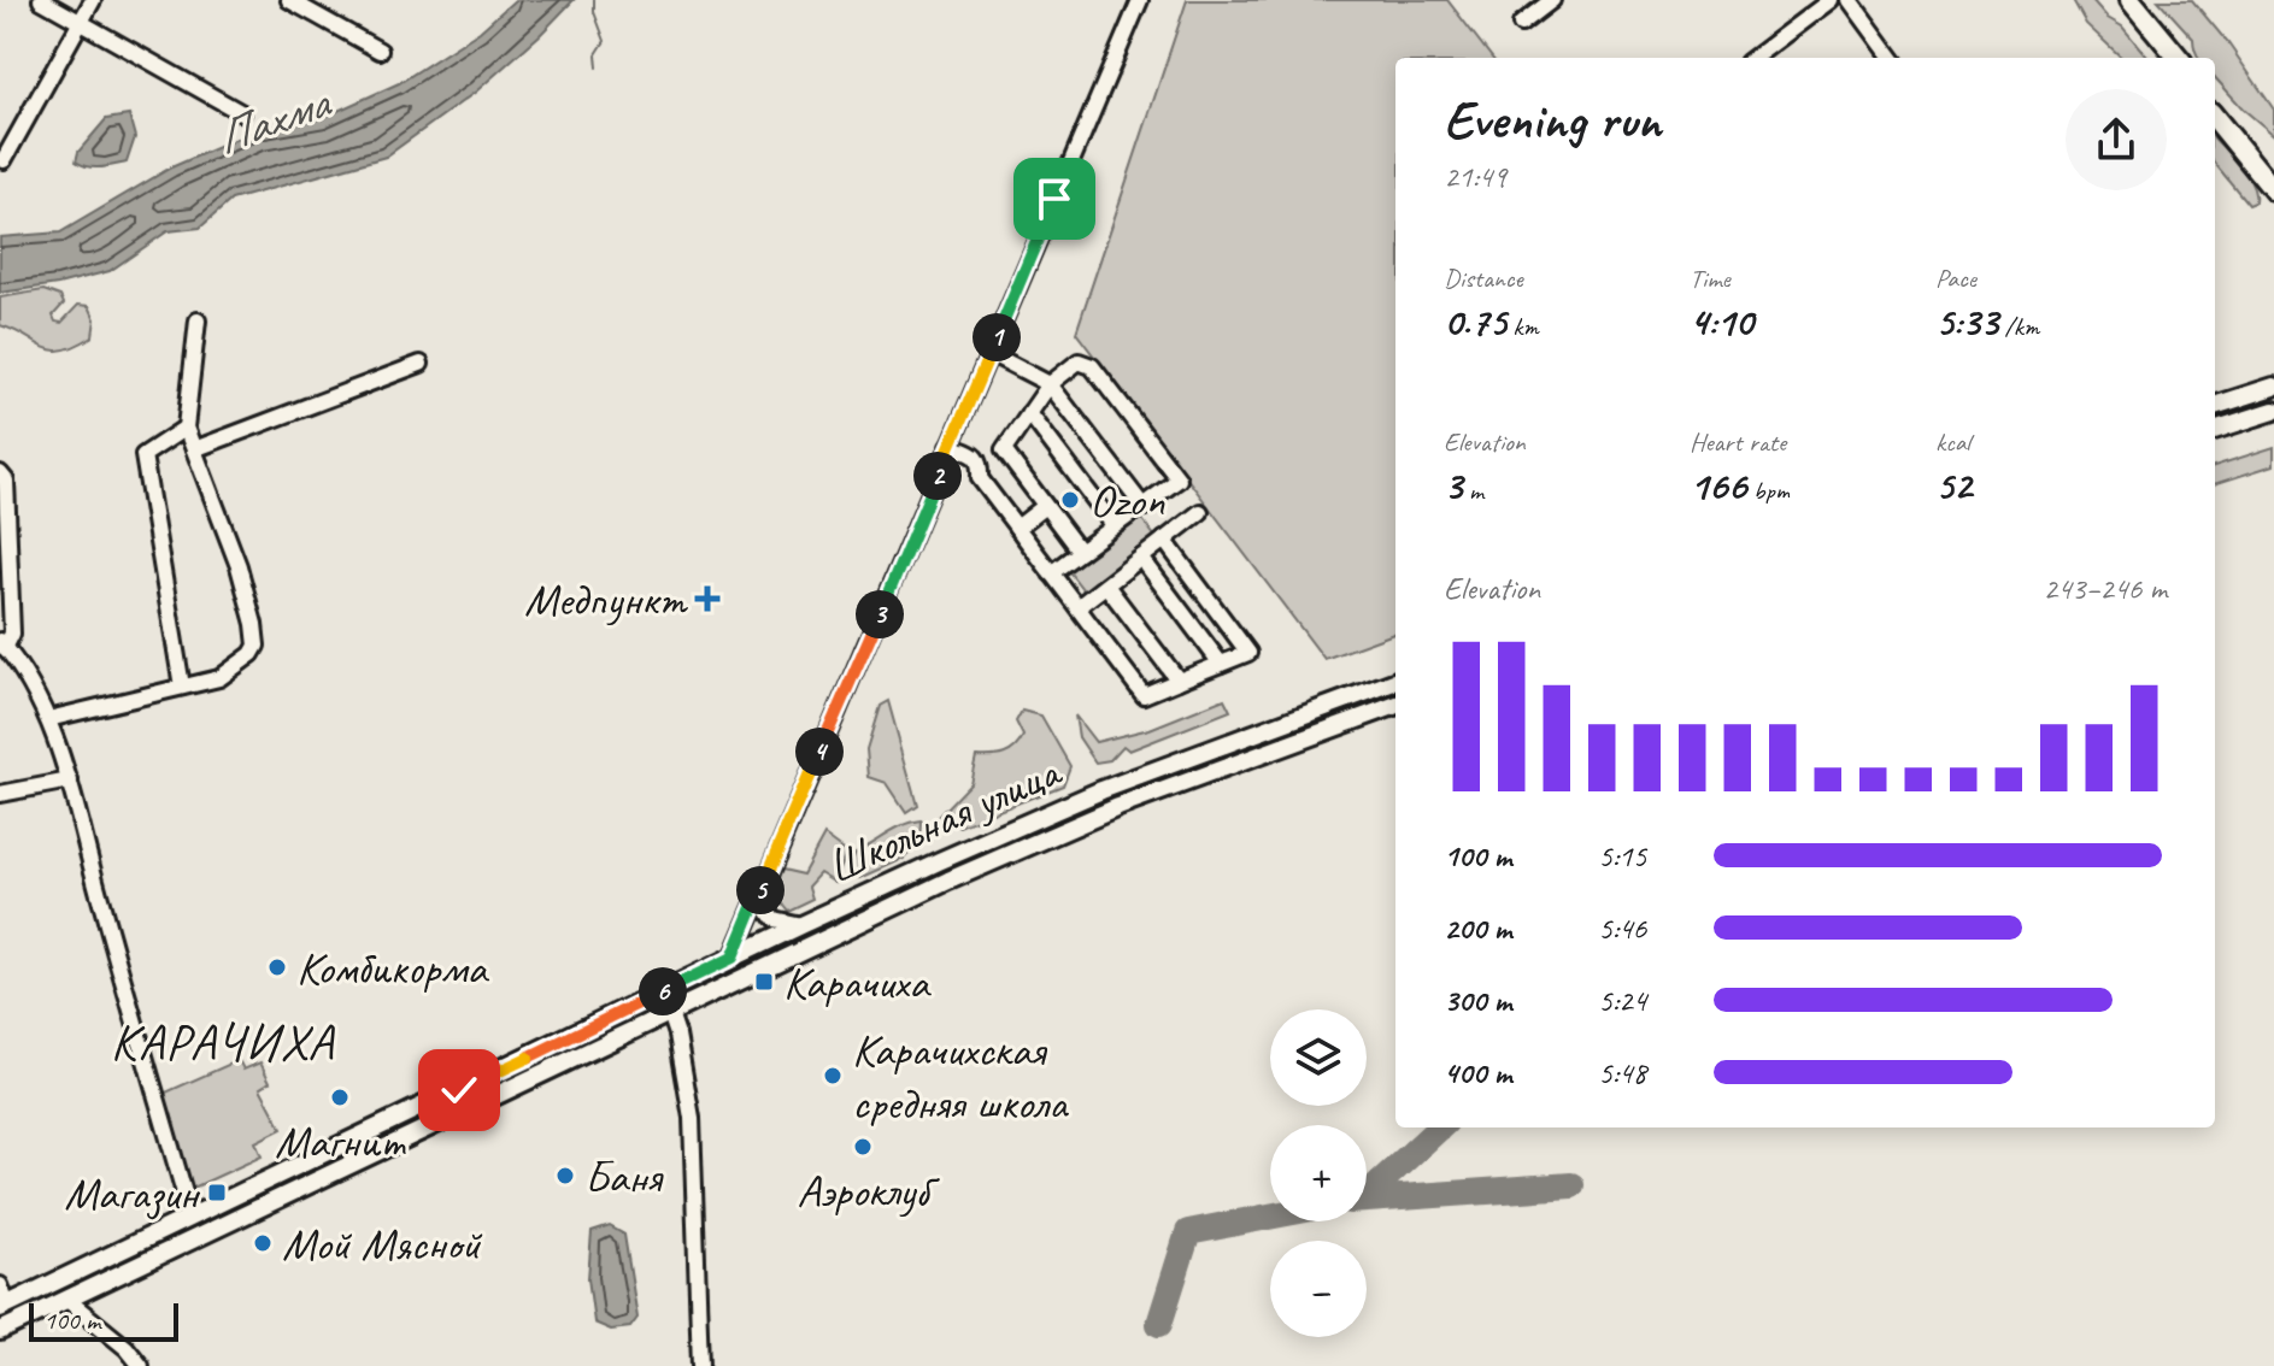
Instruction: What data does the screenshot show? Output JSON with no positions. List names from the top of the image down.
{
  "streets": {
    "main road": ["Школьная улица"]
  },
  "districts": ["КАРАЧИХА"],
  "water": ["Пахма"],
  "places": {
    "other": [
      "Ozon",
      "Комбикорма",
      "Карачихская средняя школа",
      "Магнит",
      "Аэроклуб",
      "Баня",
      "Мой Мясной"
    ],
    "health": ["Медпункт"],
    "transit": ["Карачиха", "Магазин"]
  },
  "scale_bar": "100 m",
  "page": {
    "heading": ["Evening run", "21:49"],
    "stats": [
      ["Distance", "0.75 km"],
      ["Time", "4:10"],
      ["Pace", "5:33 /km"],
      ["Elevation", "3 m"],
      ["Heart rate", "166 bpm"],
      ["kcal", "52"]
    ],
    "pins": [
      "1",
      "2",
      "3",
      "4",
      "5",
      "6"
    ],
    "chart": ["Elevation", "243–246 m"],
    "list": [
      {
        "name": "100 m",
        "note": "5:15"
      },
      {
        "name": "200 m",
        "note": "5:46"
      },
      {
        "name": "300 m",
        "note": "5:24"
      },
      {
        "name": "400 m",
        "note": "5:48"
      }
    ],
    "map_buttons": ["+", "−"],
    "scale": "100 m"
  }
}
